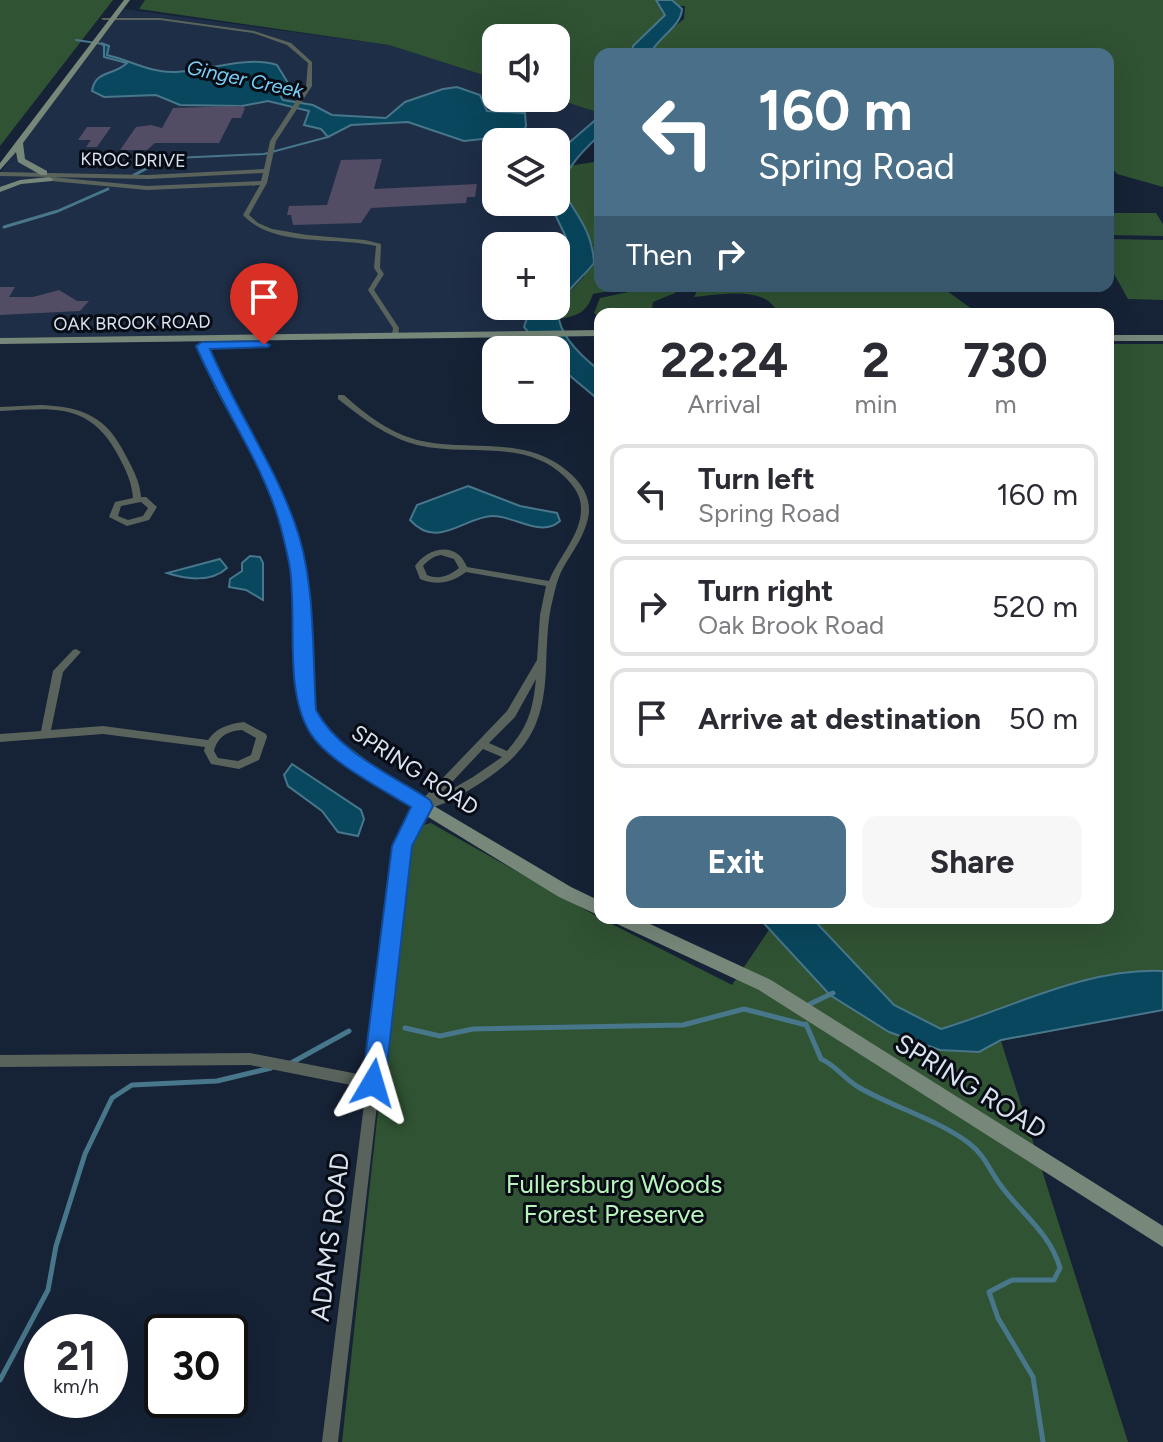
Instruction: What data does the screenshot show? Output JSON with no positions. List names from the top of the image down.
{
  "streets": {
    "main road": ["OAK BROOK ROAD", "SPRING ROAD"],
    "street": ["KROC DRIVE", "ADAMS ROAD"]
  },
  "crossings": [
    ["OAK BROOK ROAD", "SPRING ROAD"],
    ["SPRING ROAD", "ADAMS ROAD"]
  ],
  "water": ["Ginger Creek"],
  "parks": ["Fullersburg Woods Forest Preserve"],
  "page": {
    "map_buttons": ["+", "−"],
    "turn": ["160 m", "Spring Road"],
    "then": "Then",
    "eta": [
      "22:24",
      "Arrival",
      "2",
      "min",
      "730",
      "m"
    ],
    "list": [
      {
        "name": "Turn left",
        "note": "Spring Road",
        "value": "160 m"
      },
      {
        "name": "Turn right",
        "note": "Oak Brook Road",
        "value": "520 m"
      },
      {
        "name": "Arrive at destination",
        "value": "50 m"
      }
    ],
    "buttons": ["Exit", "Share"],
    "speed": "21 km/h",
    "limit": "30"
  }
}
